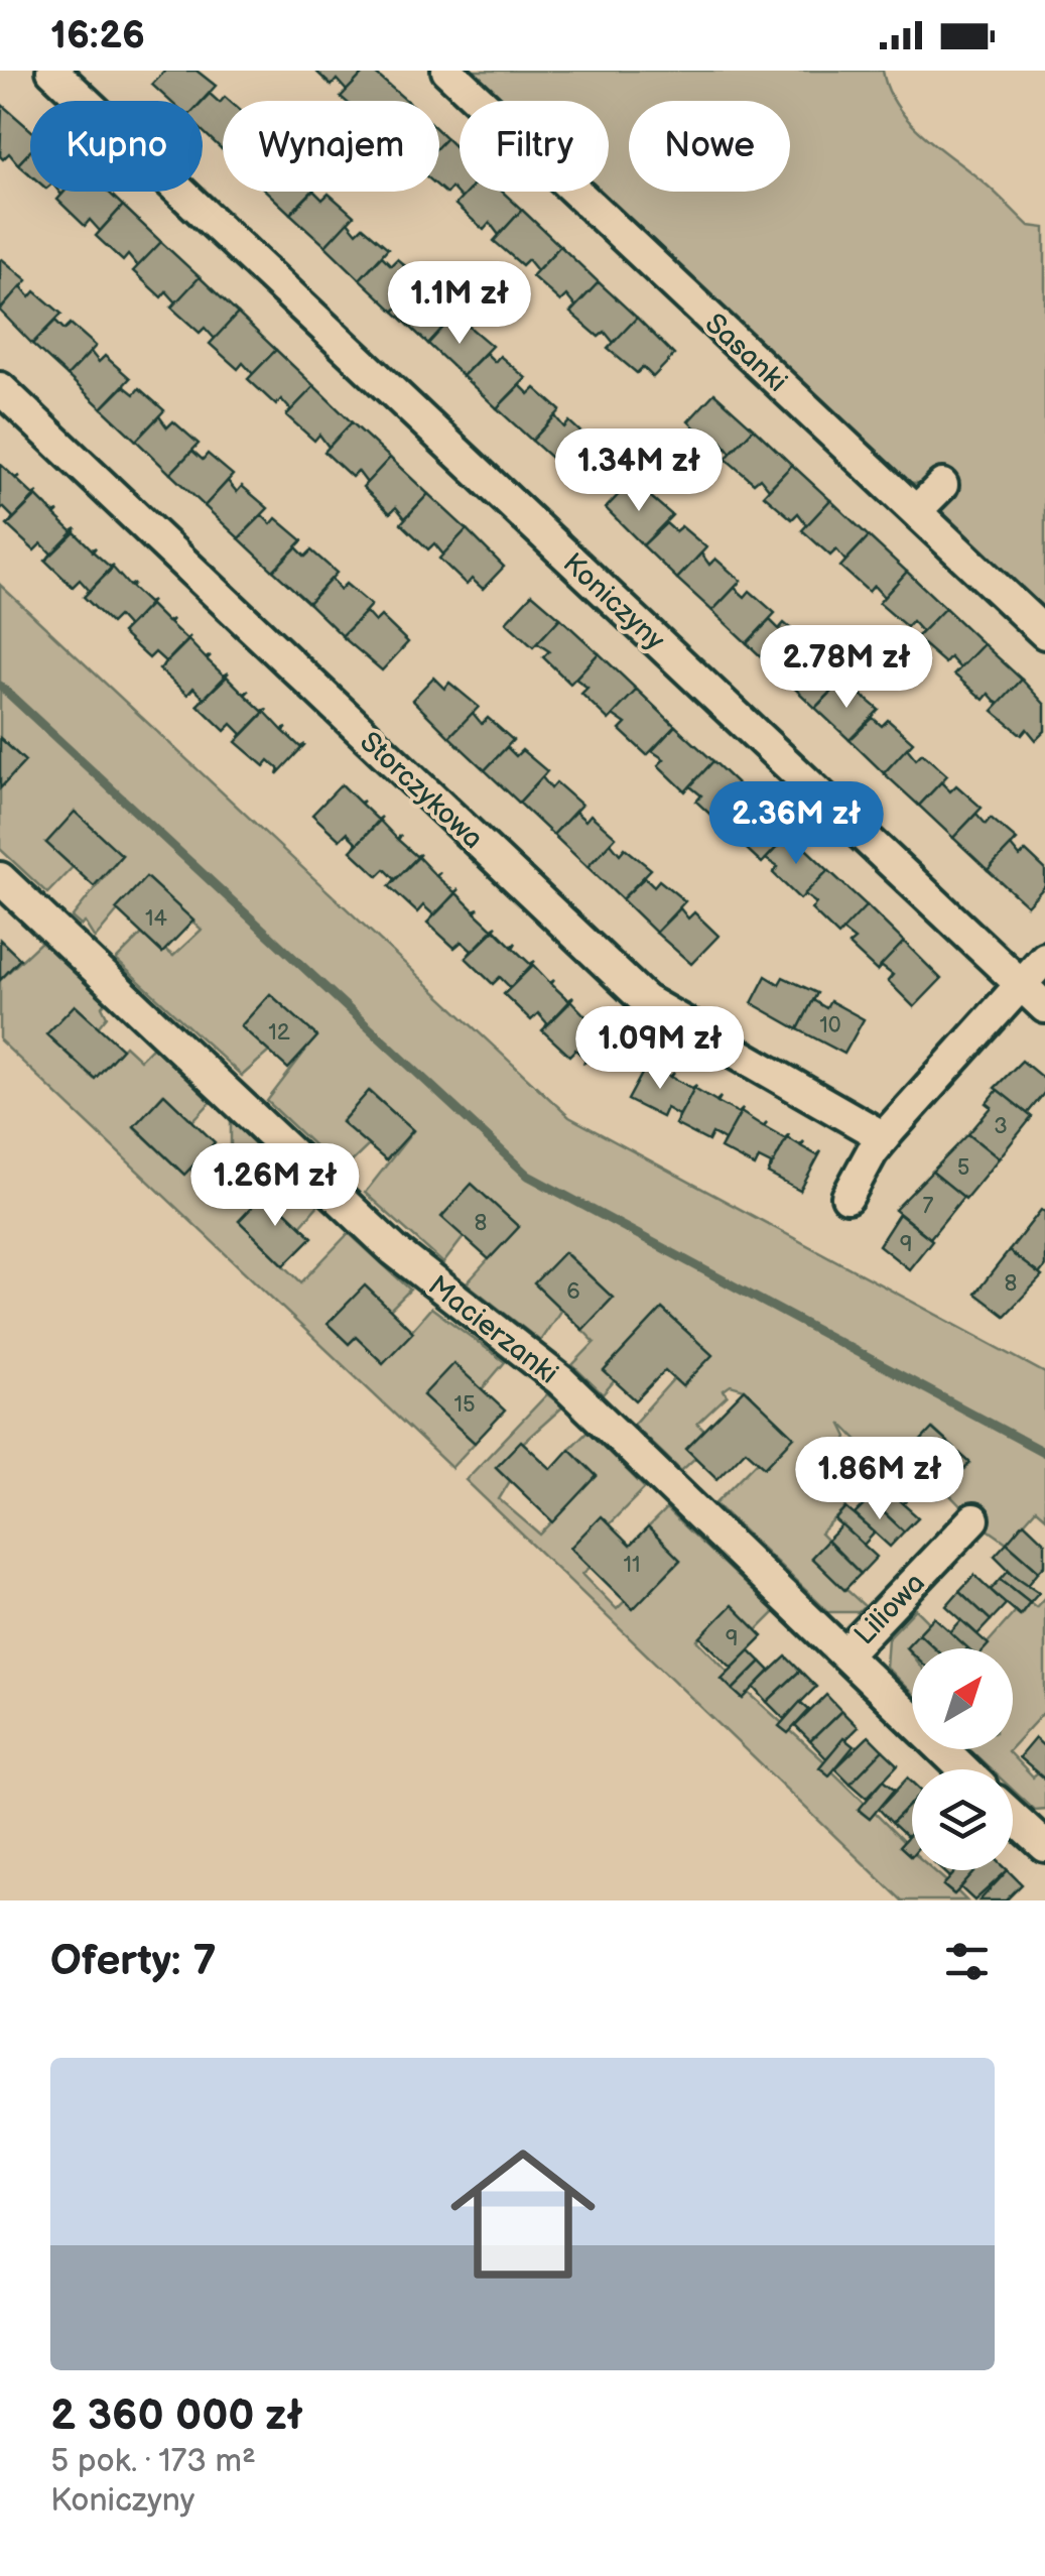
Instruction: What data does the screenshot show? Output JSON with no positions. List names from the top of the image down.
{
  "streets": {
    "street": [
      "Sasanki",
      "Koniczyny",
      "Storczykowa",
      "Macierzanki",
      "Liliowa"
    ]
  },
  "crossings": [
    ["Macierzanki", "Liliowa"]
  ],
  "house_numbers": [
    "14",
    "10",
    "12",
    "3",
    "5",
    "7",
    "8",
    "9",
    "8",
    "6",
    "15",
    "11",
    "9"
  ],
  "north": "top right",
  "page": {
    "status": "16:26",
    "chip": [
      "Kupno",
      "Wynajem",
      "Filtry",
      "Nowe"
    ],
    "price": [
      "1.1M zł",
      "1.34M zł",
      "2.78M zł",
      "2.36M zł",
      "1.09M zł",
      "1.26M zł",
      "1.86M zł"
    ],
    "heading": "Oferty: 7",
    "list": [
      {
        "name": "2 360 000 zł",
        "note": "5 pok. · 173 m² · Koniczyny"
      }
    ]
  }
}
